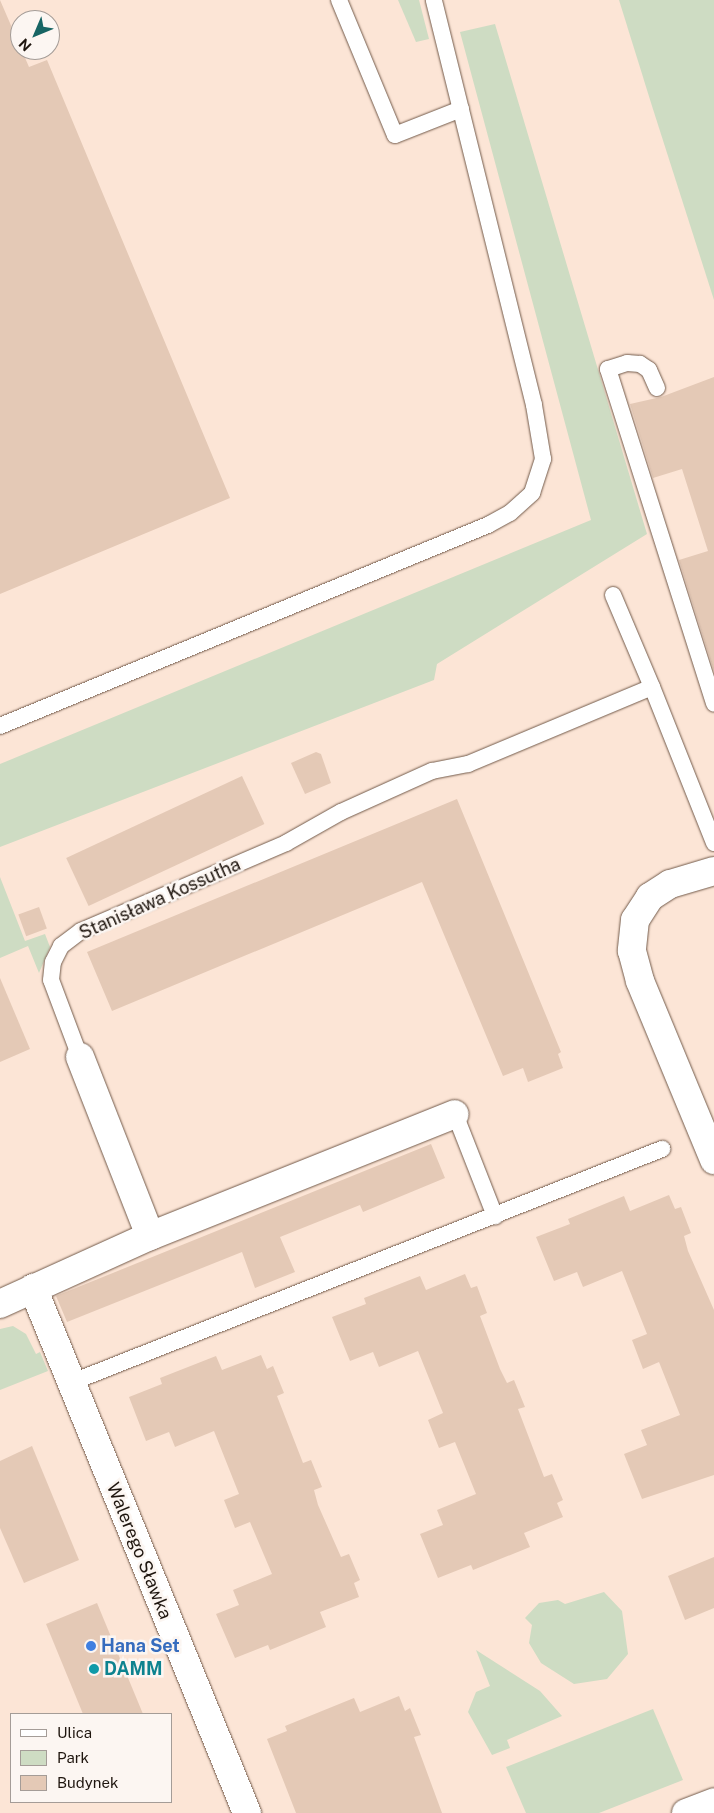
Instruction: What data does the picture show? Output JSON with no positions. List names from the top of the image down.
{
  "streets": {
    "street": ["Stanisława Kossutha", "Walerego Sławka"]
  },
  "places": ["Hana Set", "DAMM"],
  "legend": ["Ulica", "Park", "Budynek"],
  "north": "bottom left"
}
